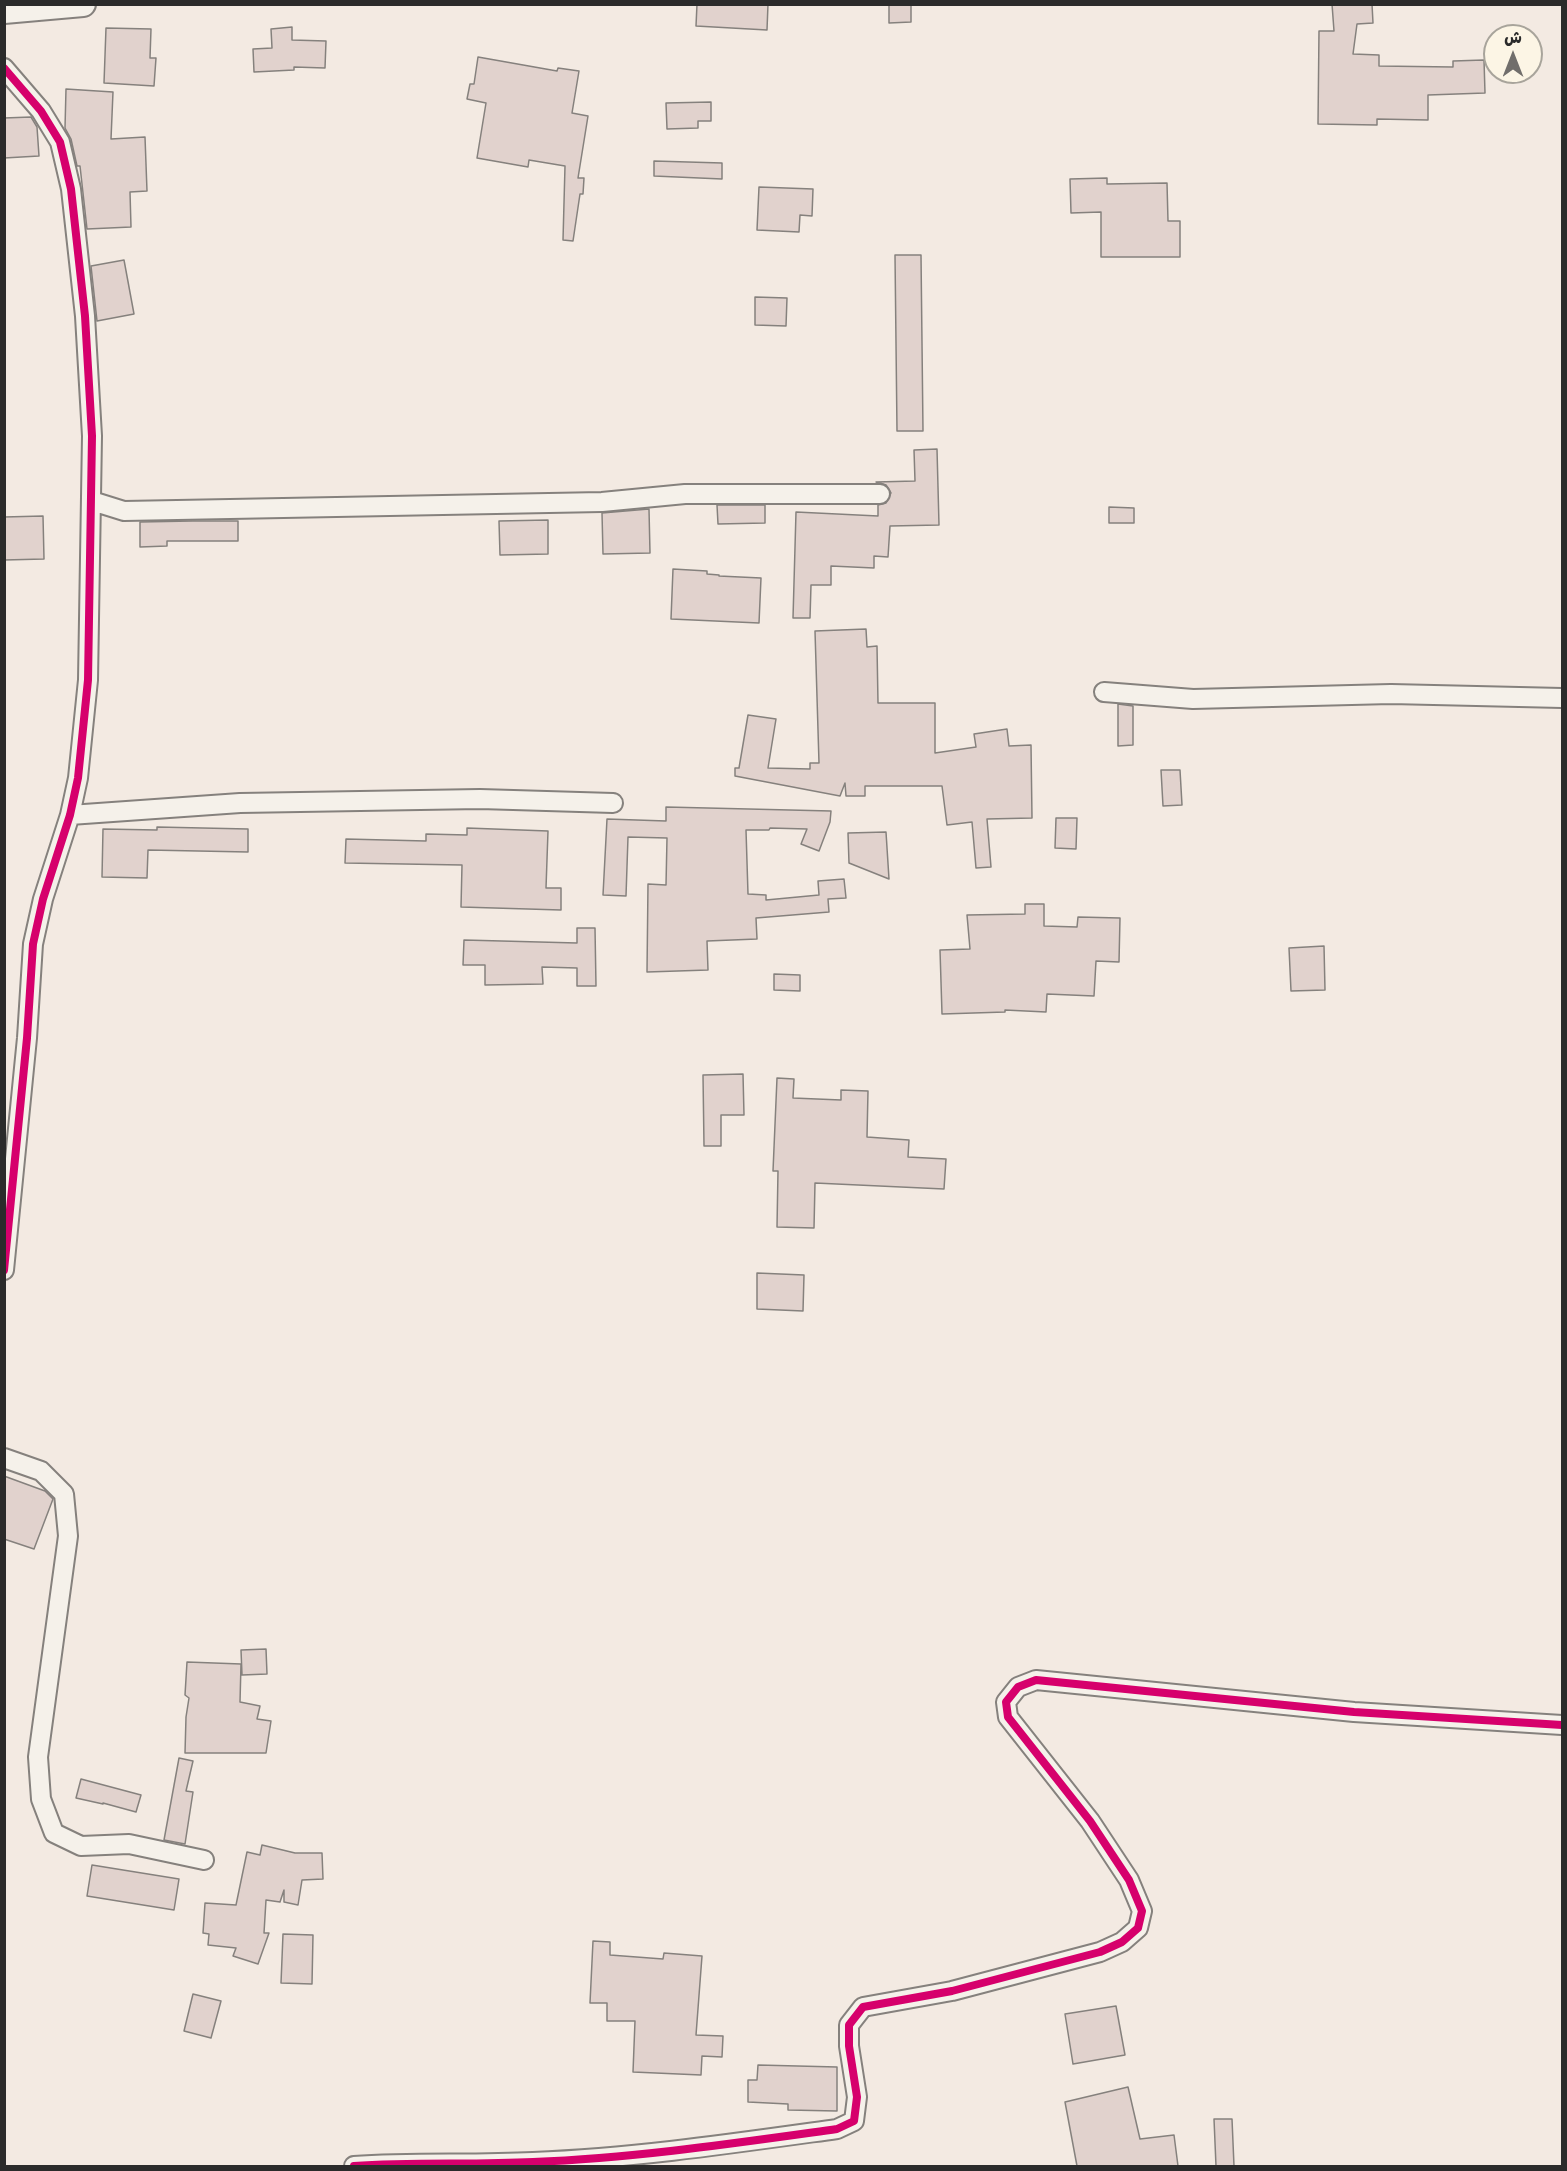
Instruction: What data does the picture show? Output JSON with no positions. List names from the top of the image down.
{
  "north": "top"
}
